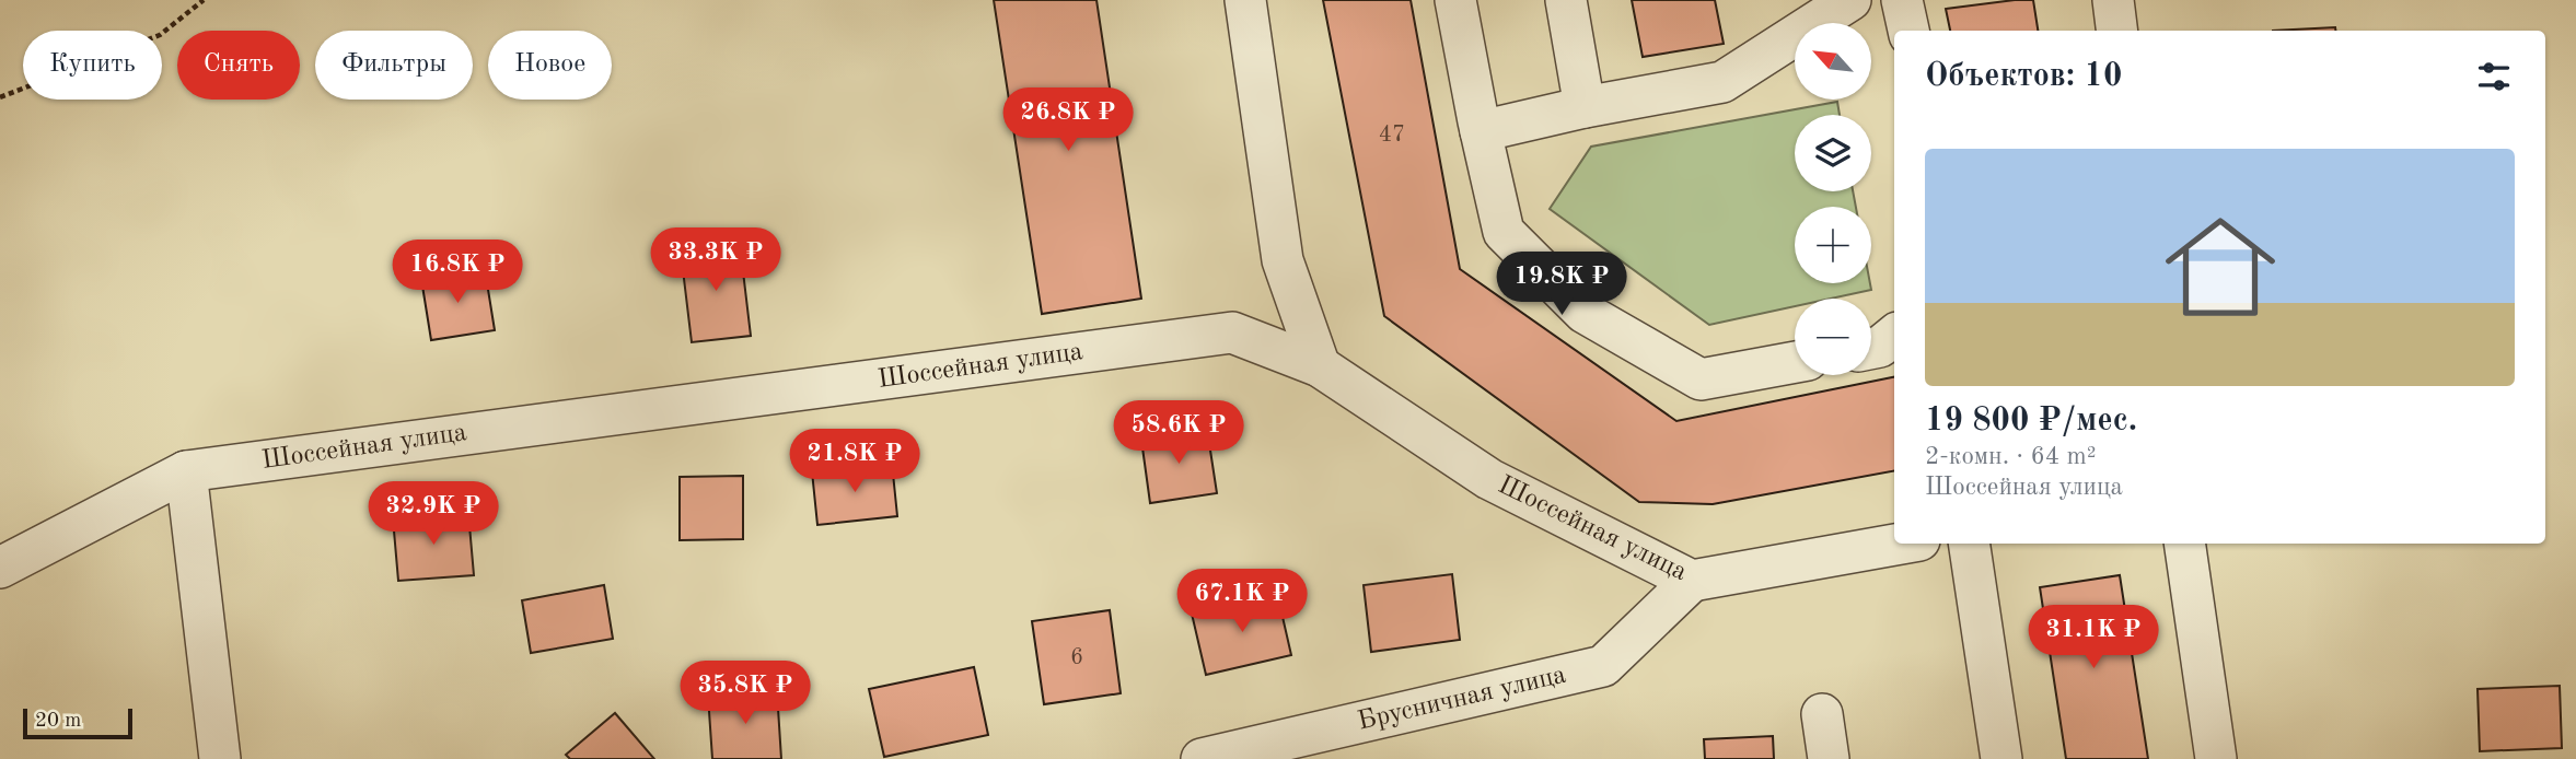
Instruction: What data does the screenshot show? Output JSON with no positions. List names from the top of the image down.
{
  "streets": {
    "street": ["Шоссейная улица", "Брусничная улица"]
  },
  "crossings": [
    ["Шоссейная улица", "Брусничная улица"]
  ],
  "house_numbers": ["47", "6"],
  "scale_bar": "20 m",
  "north": "top left",
  "page": {
    "map_buttons": ["+", "−"],
    "chip": [
      "Купить",
      "Снять",
      "Фильтры",
      "Новое"
    ],
    "heading": "Объектов: 10",
    "price": [
      "26.8K ₽",
      "33.3K ₽",
      "16.8K ₽",
      "19.8K ₽",
      "58.6K ₽",
      "21.8K ₽",
      "32.9K ₽",
      "67.1K ₽",
      "31.1K ₽",
      "35.8K ₽"
    ],
    "list": [
      {
        "name": "19 800 ₽/мес.",
        "note": "2-комн. · 64 m² · Шоссейная улица"
      }
    ],
    "scale": "20 m"
  }
}
